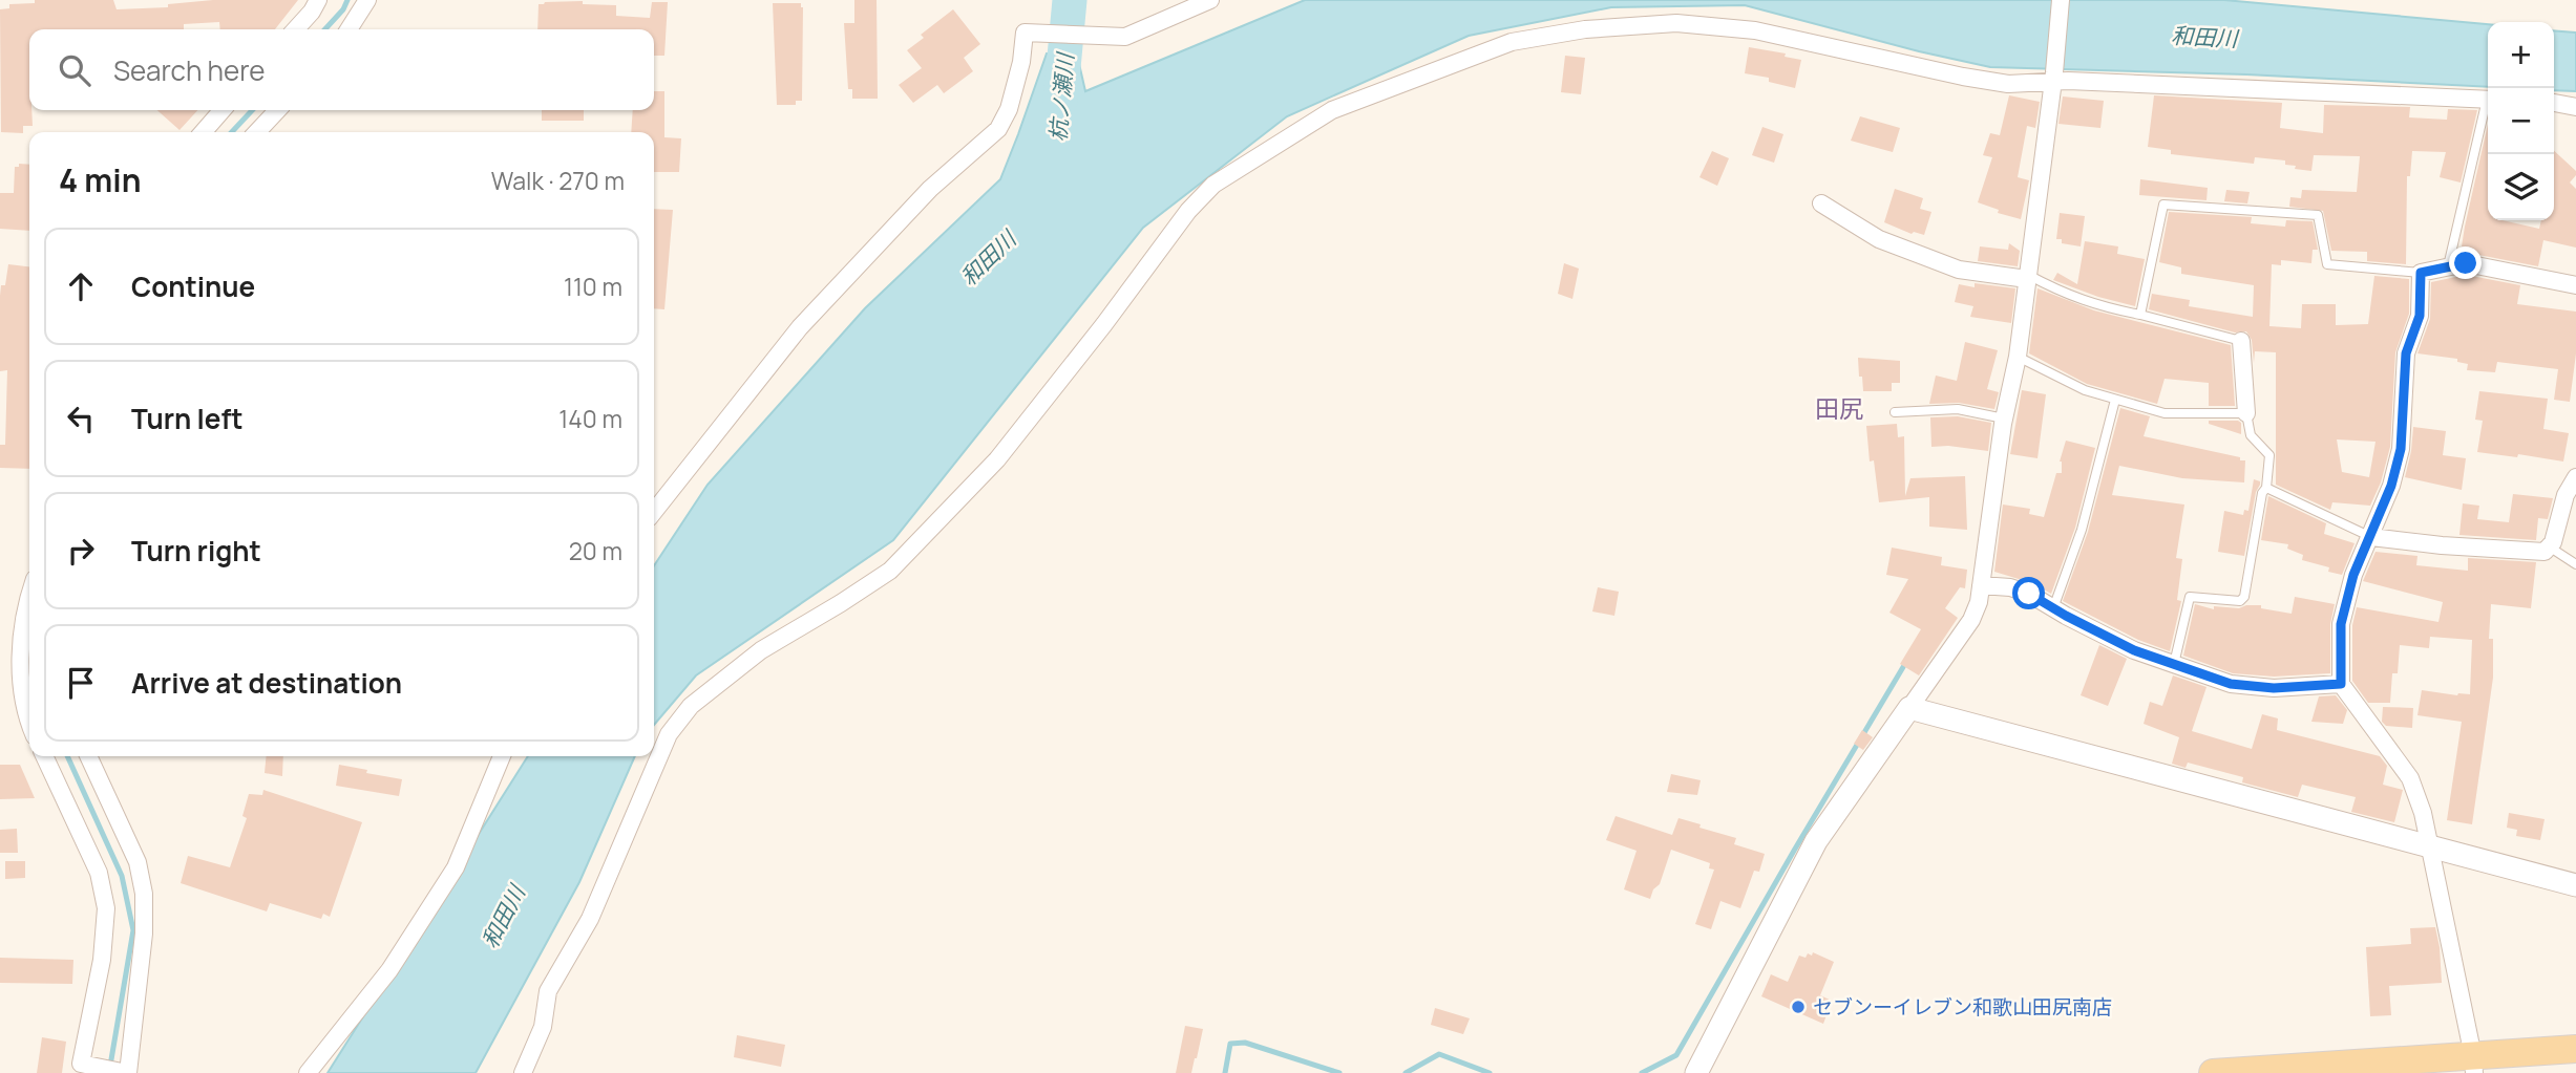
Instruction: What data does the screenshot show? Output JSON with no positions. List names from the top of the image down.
{
  "districts": ["田尻"],
  "water": ["和田川", "杭ノ瀬川"],
  "places": ["セブンーイレブン和歌山田尻南店"],
  "page": {
    "map_buttons": ["+", "−"],
    "search": "Search here",
    "heading": ["4 min", "Walk · 270 m"],
    "list": [
      ["Continue", "110 m"],
      ["Turn left", "140 m"],
      ["Turn right", "20 m"],
      "Arrive at destination"
    ]
  }
}
